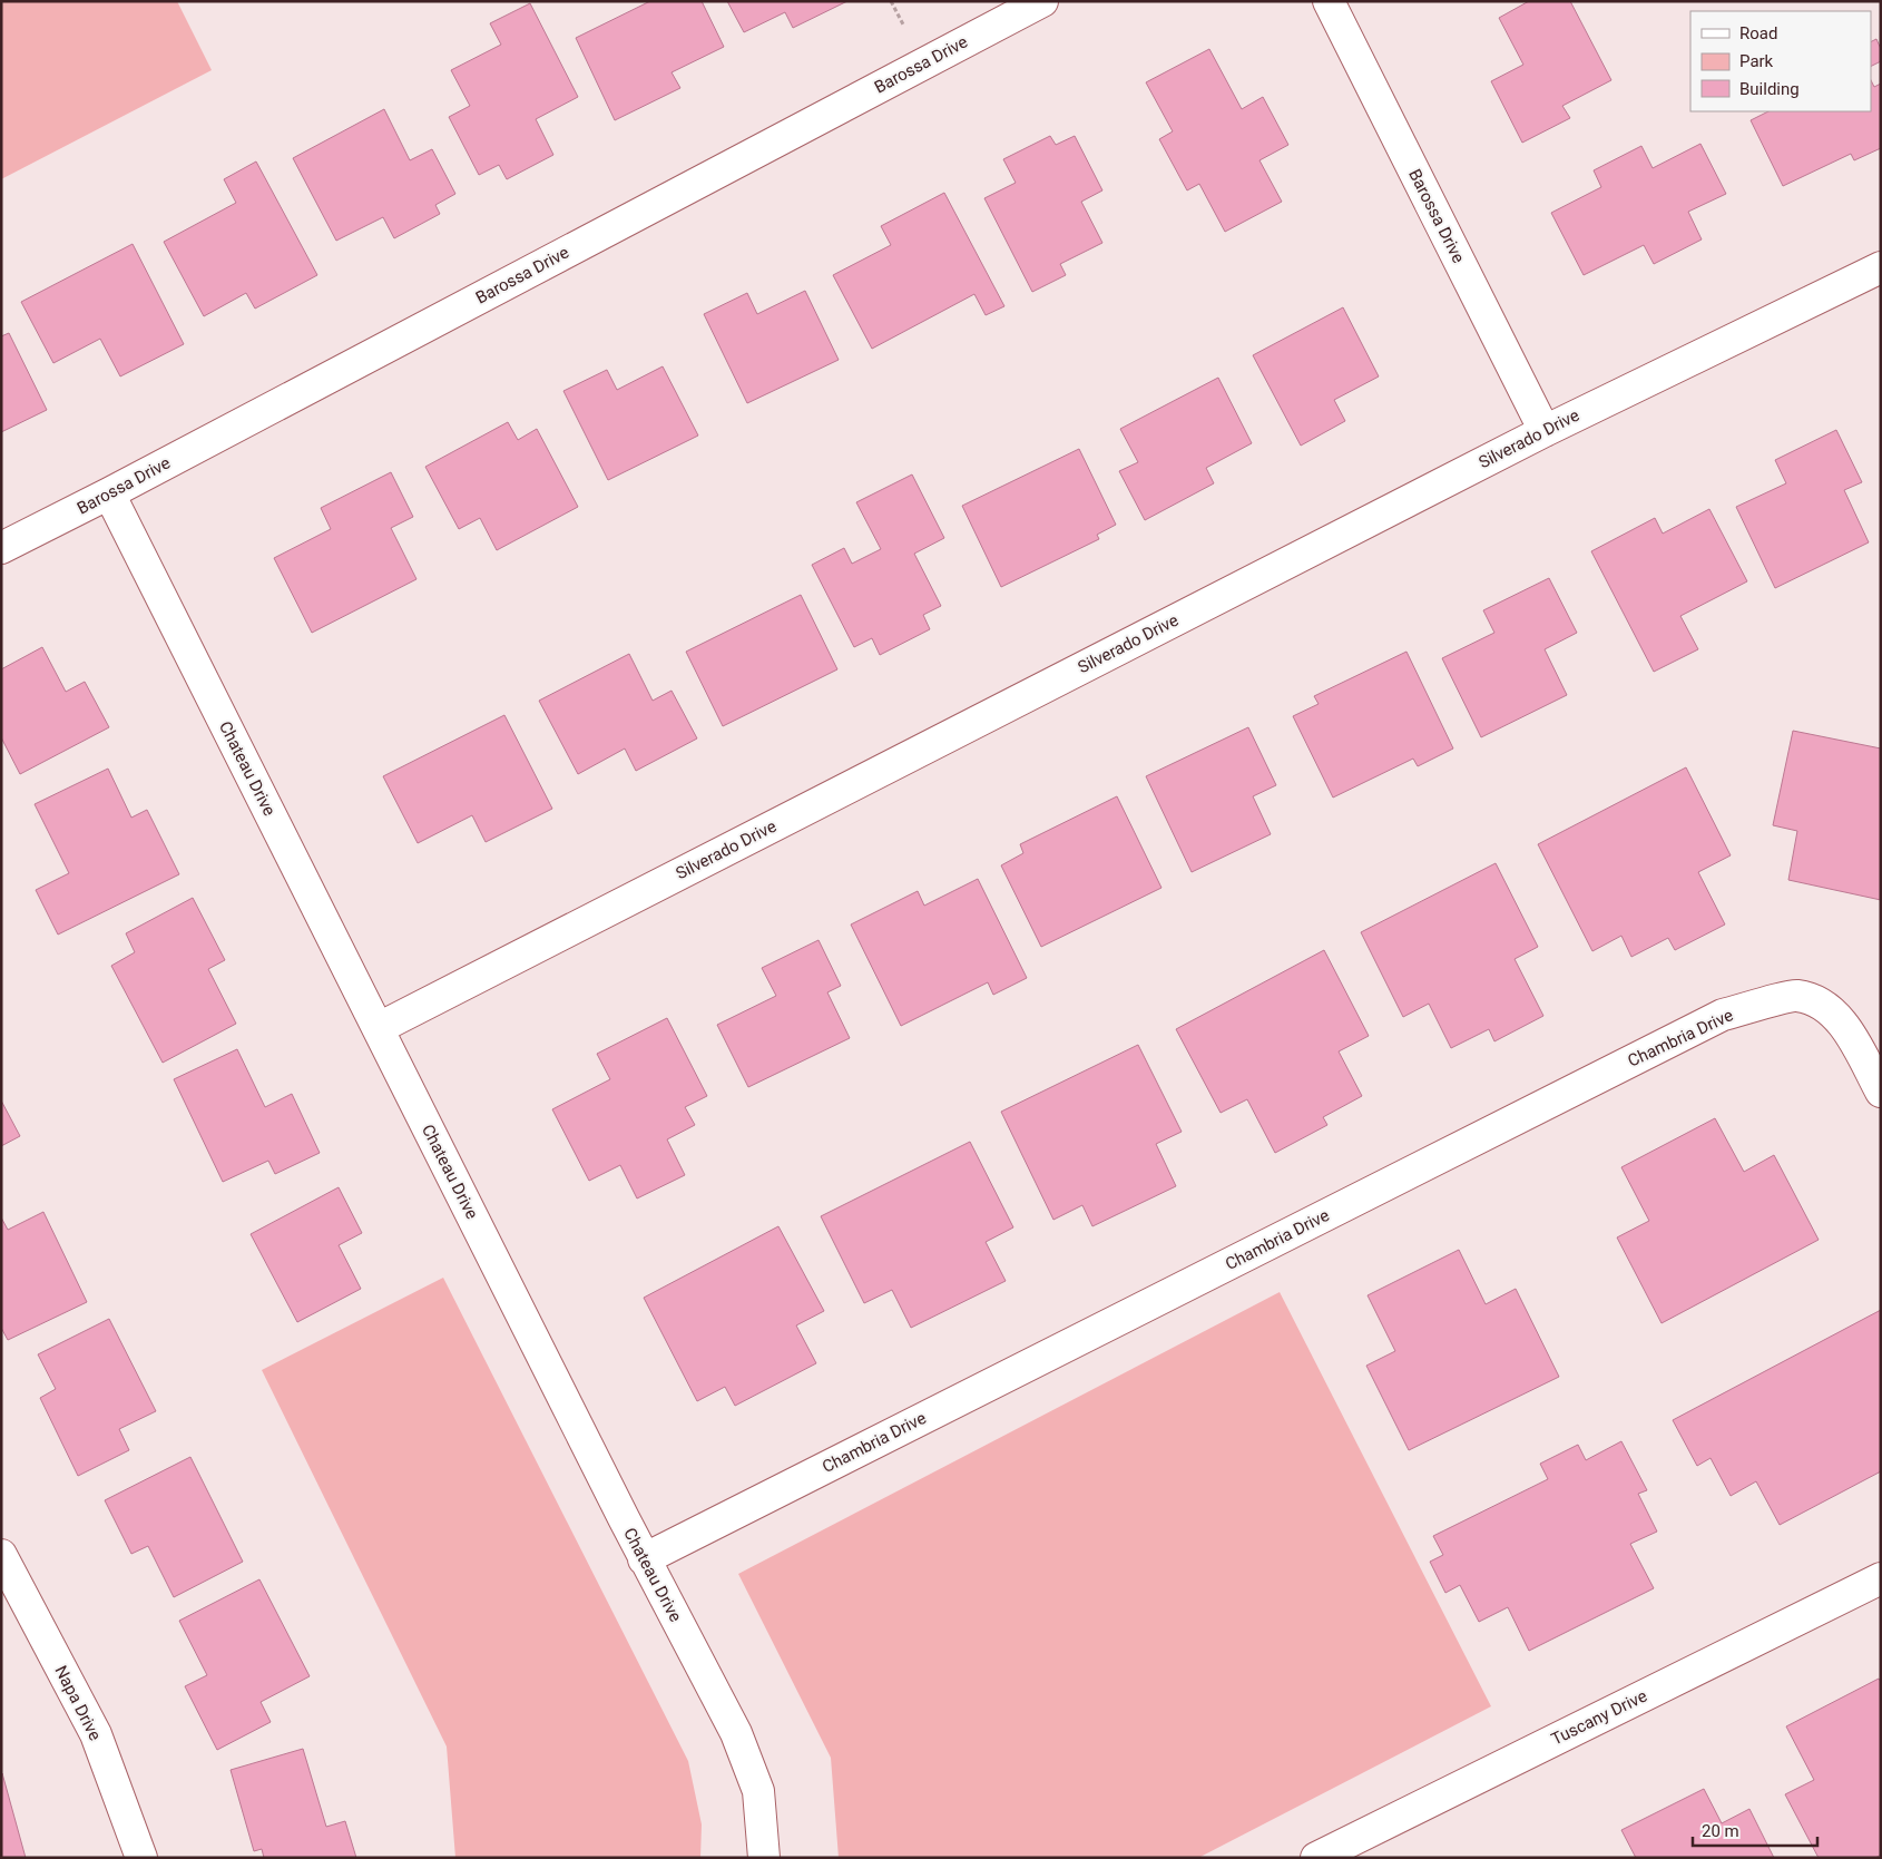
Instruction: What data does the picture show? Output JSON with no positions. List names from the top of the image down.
{
  "streets": {
    "street": [
      "Barossa Drive",
      "Silverado Drive",
      "Chateau Drive",
      "Chambria Drive",
      "Napa Drive",
      "Tuscany Drive"
    ]
  },
  "crossings": [
    ["Barossa Drive", "Silverado Drive"],
    ["Barossa Drive", "Chateau Drive"],
    ["Silverado Drive", "Chateau Drive"],
    ["Chateau Drive", "Chambria Drive"]
  ],
  "legend": ["Road", "Park", "Building"],
  "scale_bar": "20 m"
}
